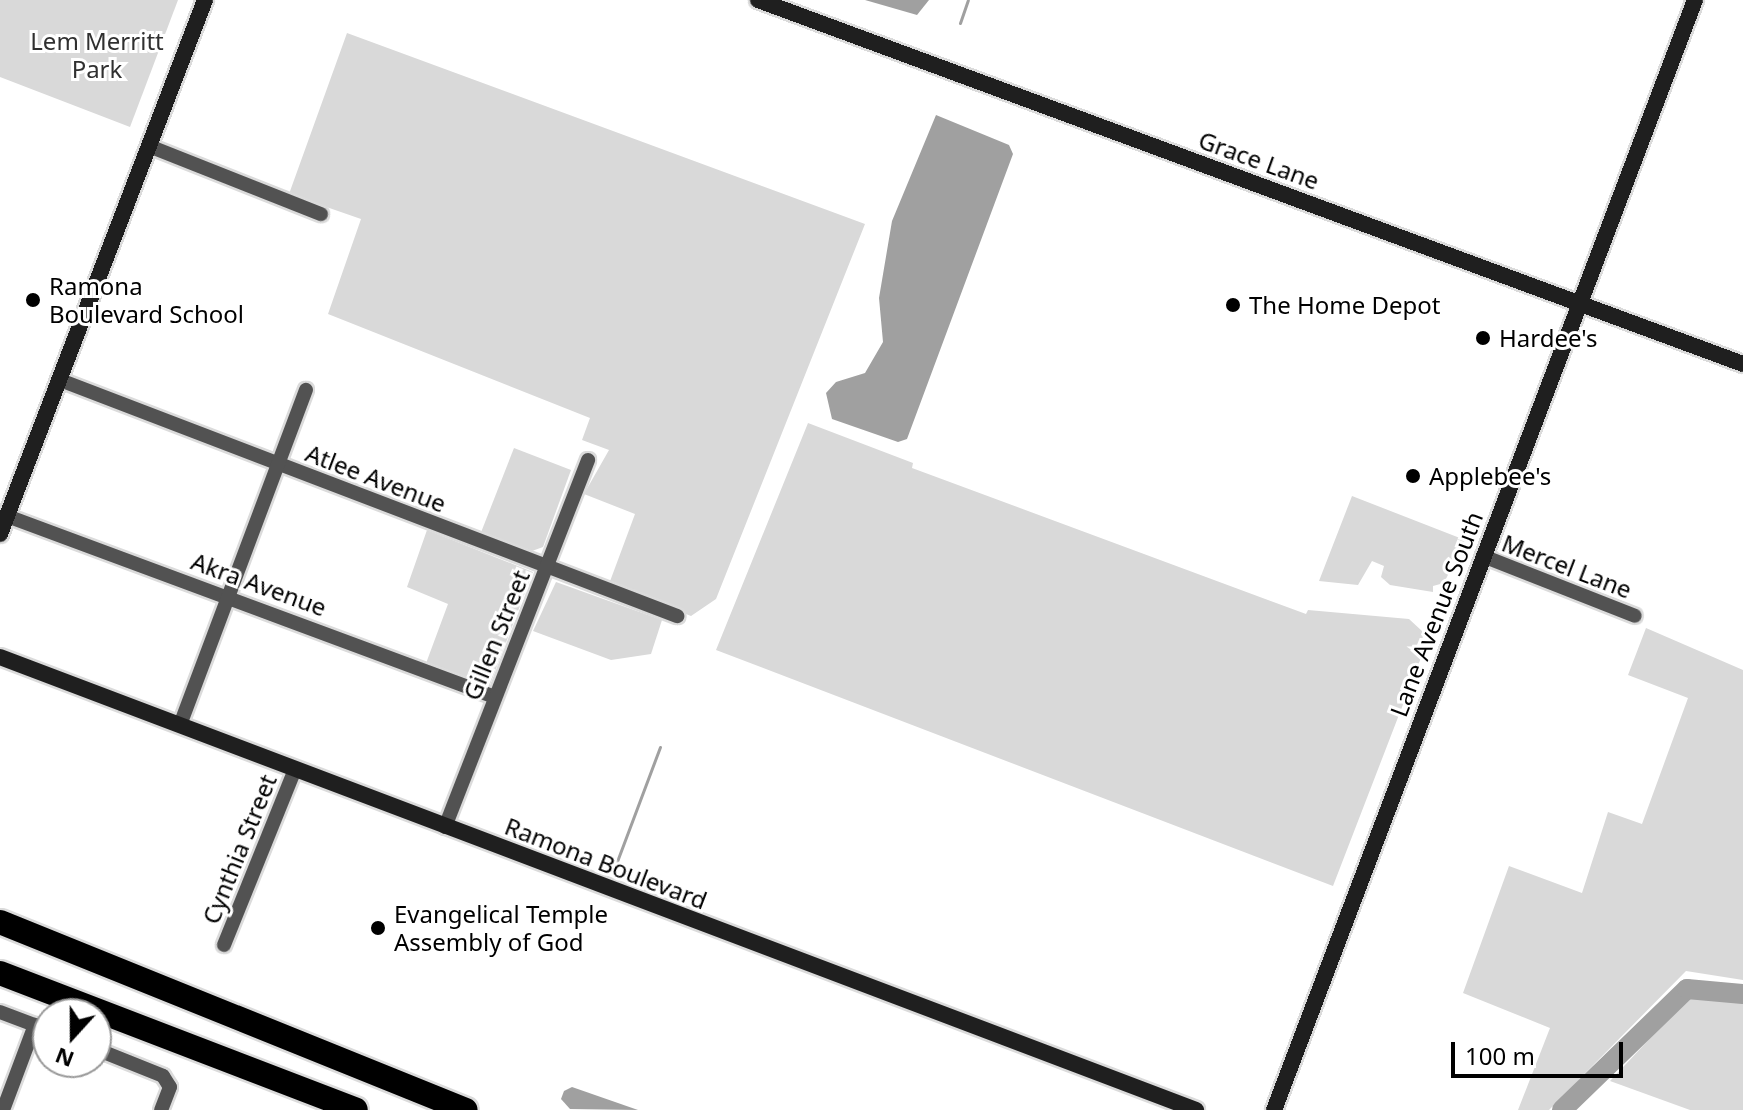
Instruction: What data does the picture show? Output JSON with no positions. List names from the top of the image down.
{
  "streets": {
    "street": [
      "Grace Lane",
      "Atlee Avenue",
      "Mercel Lane",
      "Akra Avenue",
      "Lane Avenue South",
      "Gillen Street",
      "Cynthia Street",
      "Ramona Boulevard"
    ]
  },
  "crossings": [
    ["Grace Lane", "Lane Avenue South"],
    ["Atlee Avenue", "Gillen Street"],
    ["Mercel Lane", "Lane Avenue South"],
    ["Akra Avenue", "Gillen Street"],
    ["Gillen Street", "Ramona Boulevard"],
    ["Cynthia Street", "Ramona Boulevard"]
  ],
  "parks": ["Lem Merritt Park"],
  "places": [
    "Ramona Boulevard School",
    "The Home Depot",
    "Hardee's",
    "Applebee's",
    "Evangelical Temple Assembly of God"
  ],
  "scale_bar": "100 m",
  "north": "bottom"
}
